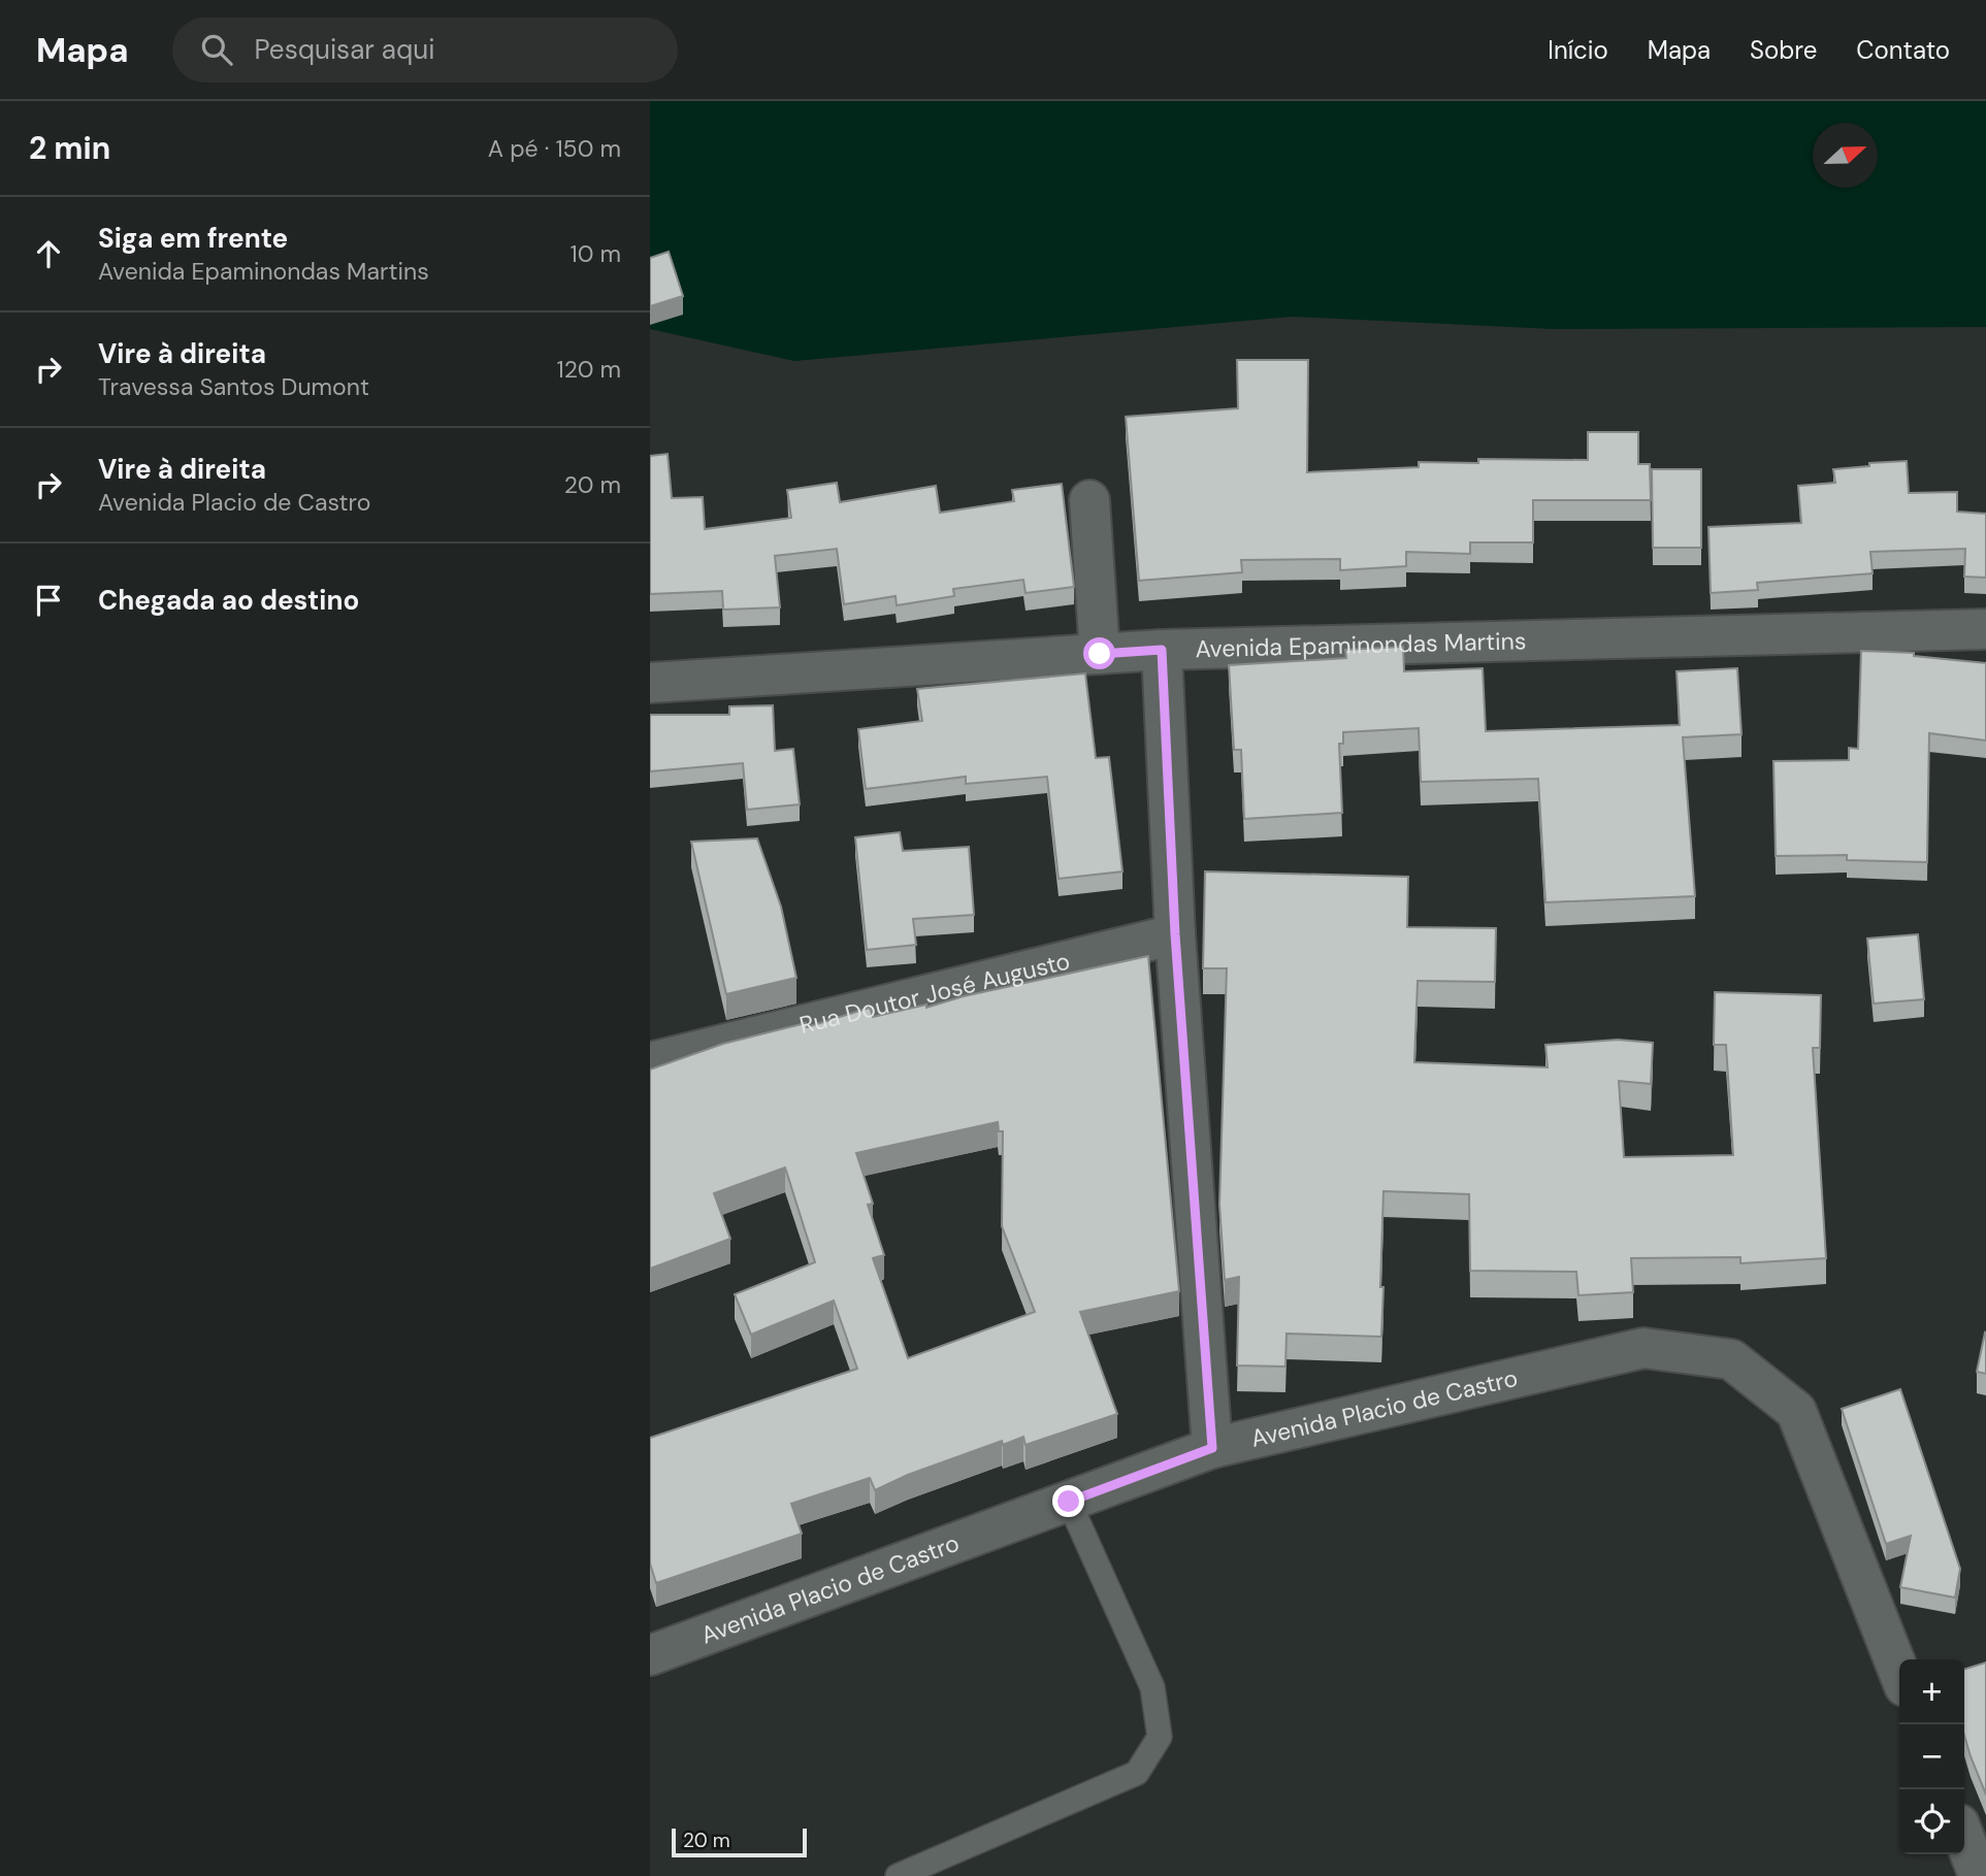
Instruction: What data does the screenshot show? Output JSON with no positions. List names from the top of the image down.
{
  "streets": {
    "street": ["Avenida Epaminondas Martins", "Rua Doutor José Augusto", "Avenida Placio de Castro"]
  },
  "scale_bar": "20 m",
  "north": "right",
  "page": {
    "header": "Mapa",
    "search": "Pesquisar aqui",
    "nav": [
      "Início",
      "Mapa",
      "Sobre",
      "Contato"
    ],
    "heading": ["2 min", "A pé · 150 m"],
    "list": [
      ["Siga em frente", "Avenida Epaminondas Martins", "10 m"],
      ["Vire à direita", "Travessa Santos Dumont", "120 m"],
      ["Vire à direita", "Avenida Placio de Castro", "20 m"],
      "Chegada ao destino"
    ],
    "map_buttons": ["+", "−"],
    "scale": "20 m"
  }
}
